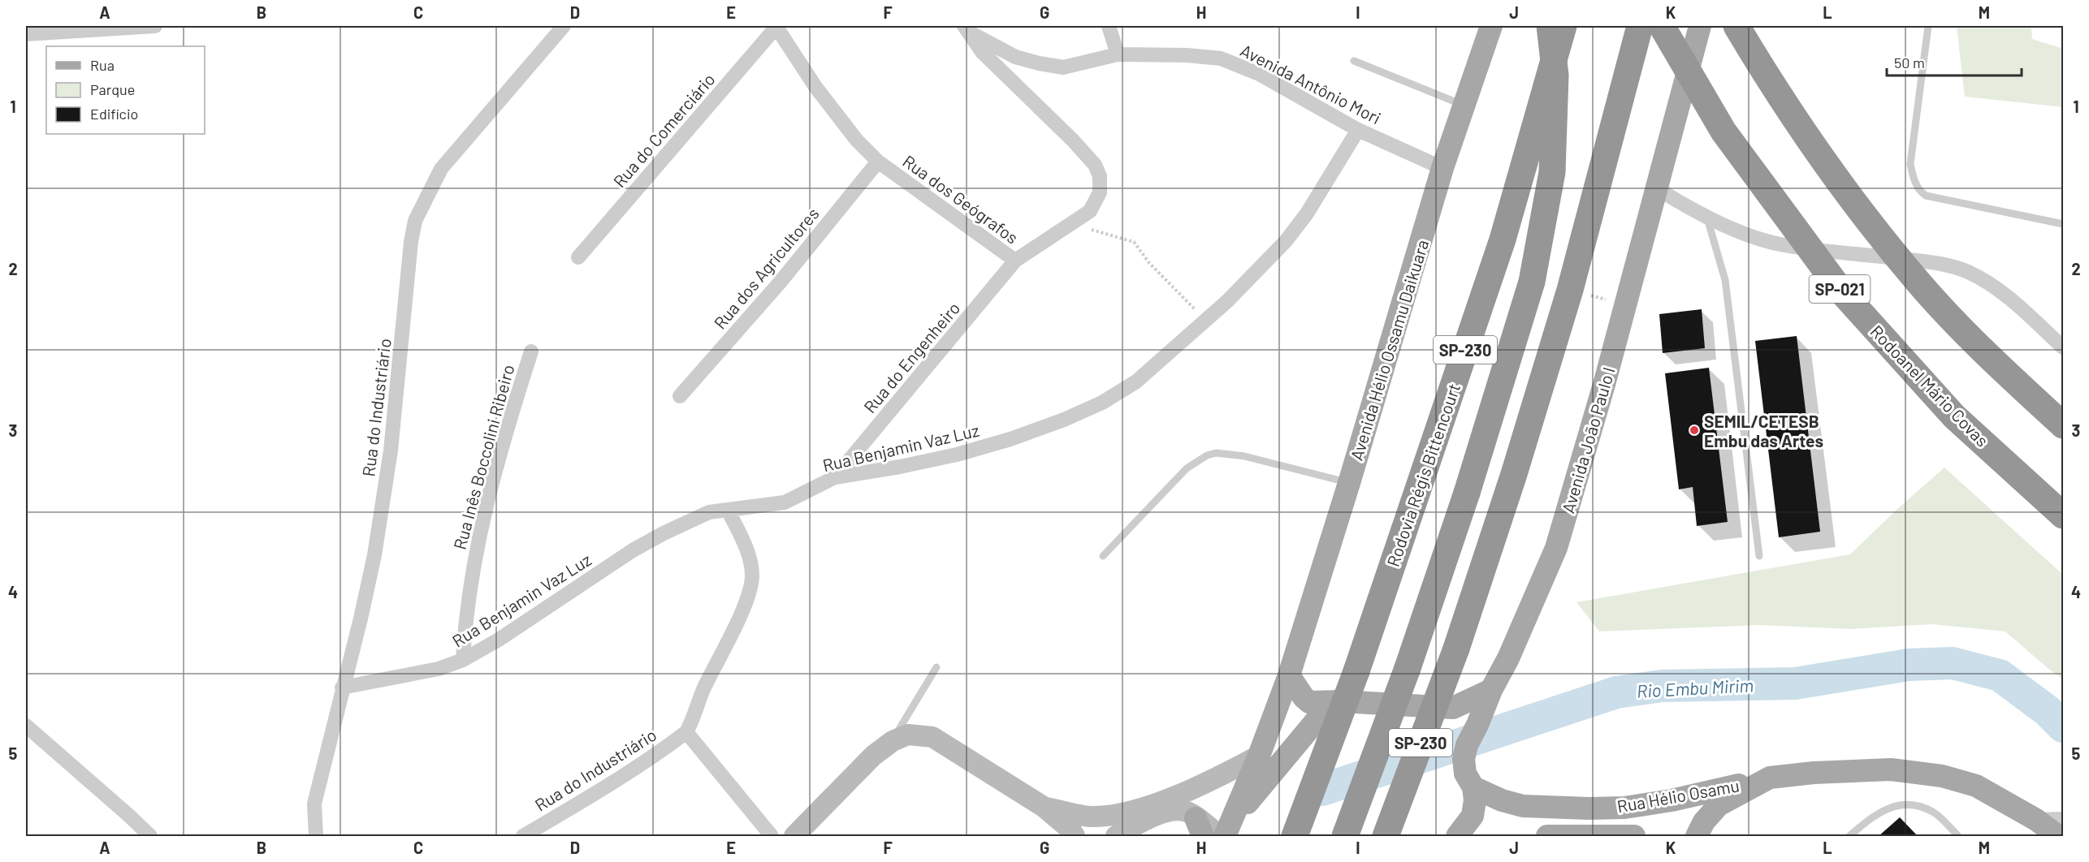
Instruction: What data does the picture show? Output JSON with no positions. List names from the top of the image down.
{
  "streets": {
    "highway": [
      "SP-021",
      "SP-230",
      "Rodoanel Mário Covas",
      "Rodovia Régis Bittencourt"
    ],
    "main road": ["Avenida Hélio Ossamu Daikuara", "Avenida João Paulo I", "Rua Hélio Osamu"],
    "street": [
      "Avenida Antônio Mori",
      "Rua do Comerciário",
      "Rua dos Geógrafos",
      "Rua dos Agricultores",
      "Rua do Engenheiro",
      "Rua do Industriário",
      "Rua Benjamin Vaz Luz",
      "Rua Inês Boccolini Ribeiro"
    ]
  },
  "crossings": [
    ["Avenida Antônio Mori", "Rua dos Geógrafos"],
    ["Avenida Antônio Mori", "Avenida Hélio Ossamu Daikuara"],
    ["Avenida Antônio Mori", "Rua Benjamin Vaz Luz"],
    ["Rua do Comerciário", "Rua dos Geógrafos"],
    ["Rua dos Geógrafos", "Rua dos Agricultores"],
    ["Rua dos Geógrafos", "Rua do Engenheiro"],
    ["Rua do Engenheiro", "Rua Benjamin Vaz Luz"],
    ["Rua do Industriário", "Rua Benjamin Vaz Luz"],
    ["Avenida João Paulo I", "Rua Hélio Osamu"],
    ["Rua Benjamin Vaz Luz", "Rua Inês Boccolini Ribeiro"]
  ],
  "water": ["Rio Embu Mirim"],
  "places": ["SEMIL/CETESB Embu das Artes"],
  "legend": ["Rua", "Parque", "Edifício"],
  "scale_bar": "50 m",
  "grid": {
    "columns": [
      "A",
      "B",
      "C",
      "D",
      "E",
      "F",
      "G",
      "H",
      "I",
      "J",
      "K",
      "L",
      "M"
    ],
    "rows": [
      "1",
      "2",
      "3",
      "4",
      "5"
    ]
  }
}
